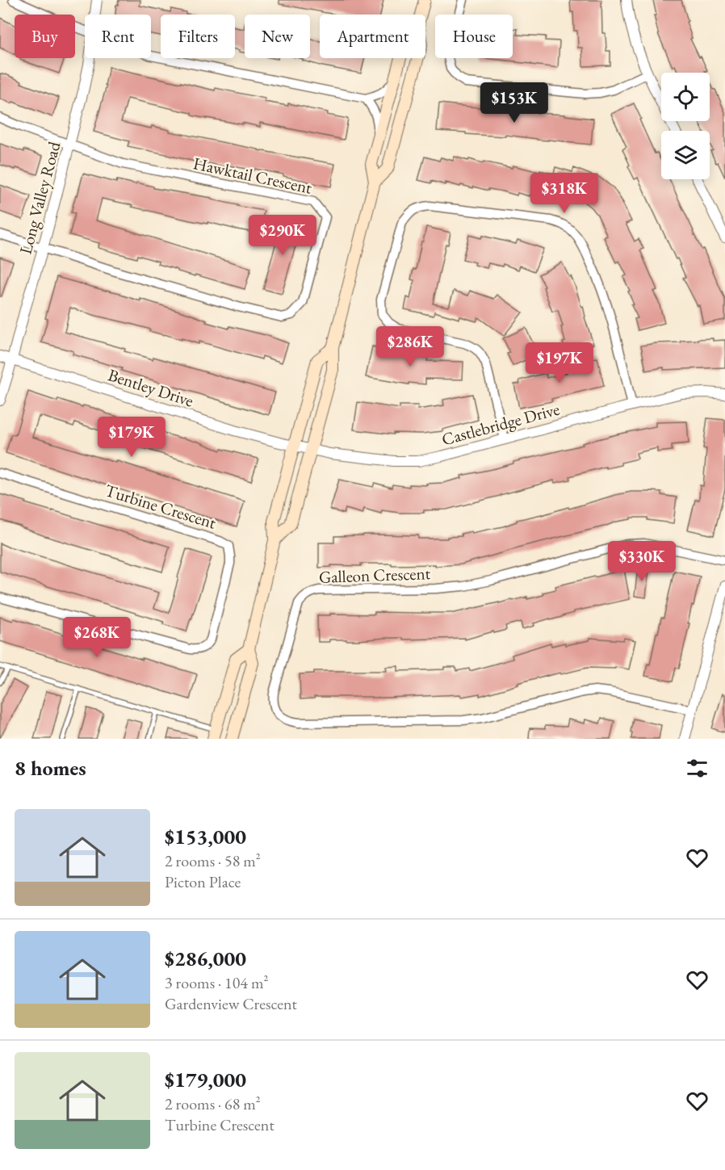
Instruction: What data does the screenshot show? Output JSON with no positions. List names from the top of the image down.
{
  "streets": {
    "street": [
      "Hawktail Crescent",
      "Long Valley Road",
      "Bentley Drive",
      "Castlebridge Drive",
      "Turbine Crescent",
      "Galleon Crescent"
    ]
  },
  "crossings": [
    ["Hawktail Crescent", "Long Valley Road"],
    ["Long Valley Road", "Bentley Drive"],
    ["Bentley Drive", "Castlebridge Drive"]
  ],
  "page": {
    "chip": [
      "Buy",
      "Rent",
      "Filters",
      "New",
      "Apartment",
      "House"
    ],
    "price": [
      "$153K",
      "$318K",
      "$290K",
      "$286K",
      "$197K",
      "$179K",
      "$330K",
      "$268K"
    ],
    "heading": "8 homes",
    "list": [
      {
        "name": "$153,000",
        "note": "2 rooms · 58 m² · Picton Place"
      },
      {
        "name": "$286,000",
        "note": "3 rooms · 104 m² · Gardenview Crescent"
      },
      {
        "name": "$179,000",
        "note": "2 rooms · 68 m² · Turbine Crescent"
      }
    ]
  }
}
